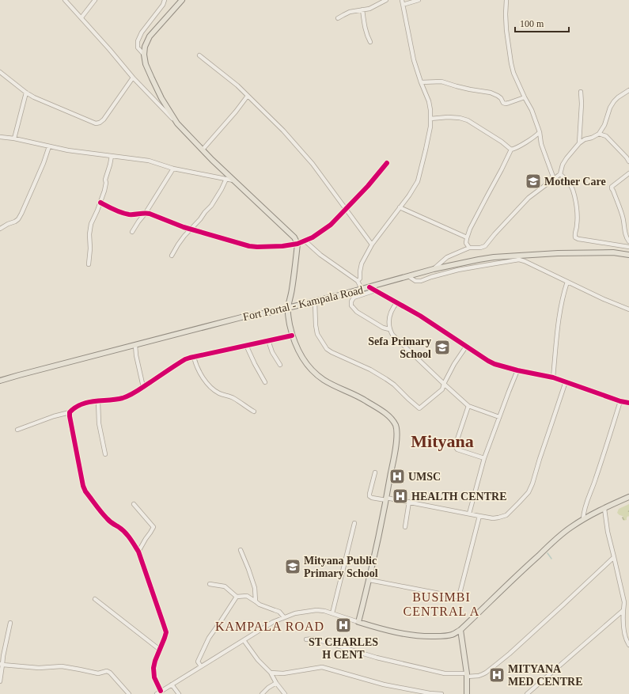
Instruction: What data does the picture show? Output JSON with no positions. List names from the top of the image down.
{
  "streets": {
    "main road": ["Fort Portal - Kampala Road"]
  },
  "districts": ["Mityana", "BUSIMBI CENTRAL A", "KAMPALA ROAD"],
  "places": {
    "school or university": ["Mother Care", "Sefa Primary School", "Mityana Public Primary School"],
    "hospital": [
      "UMSC",
      "HEALTH CENTRE",
      "ST CHARLES H CENT",
      "MITYANA MED CENTRE"
    ]
  },
  "scale_bar": "100 m"
}
